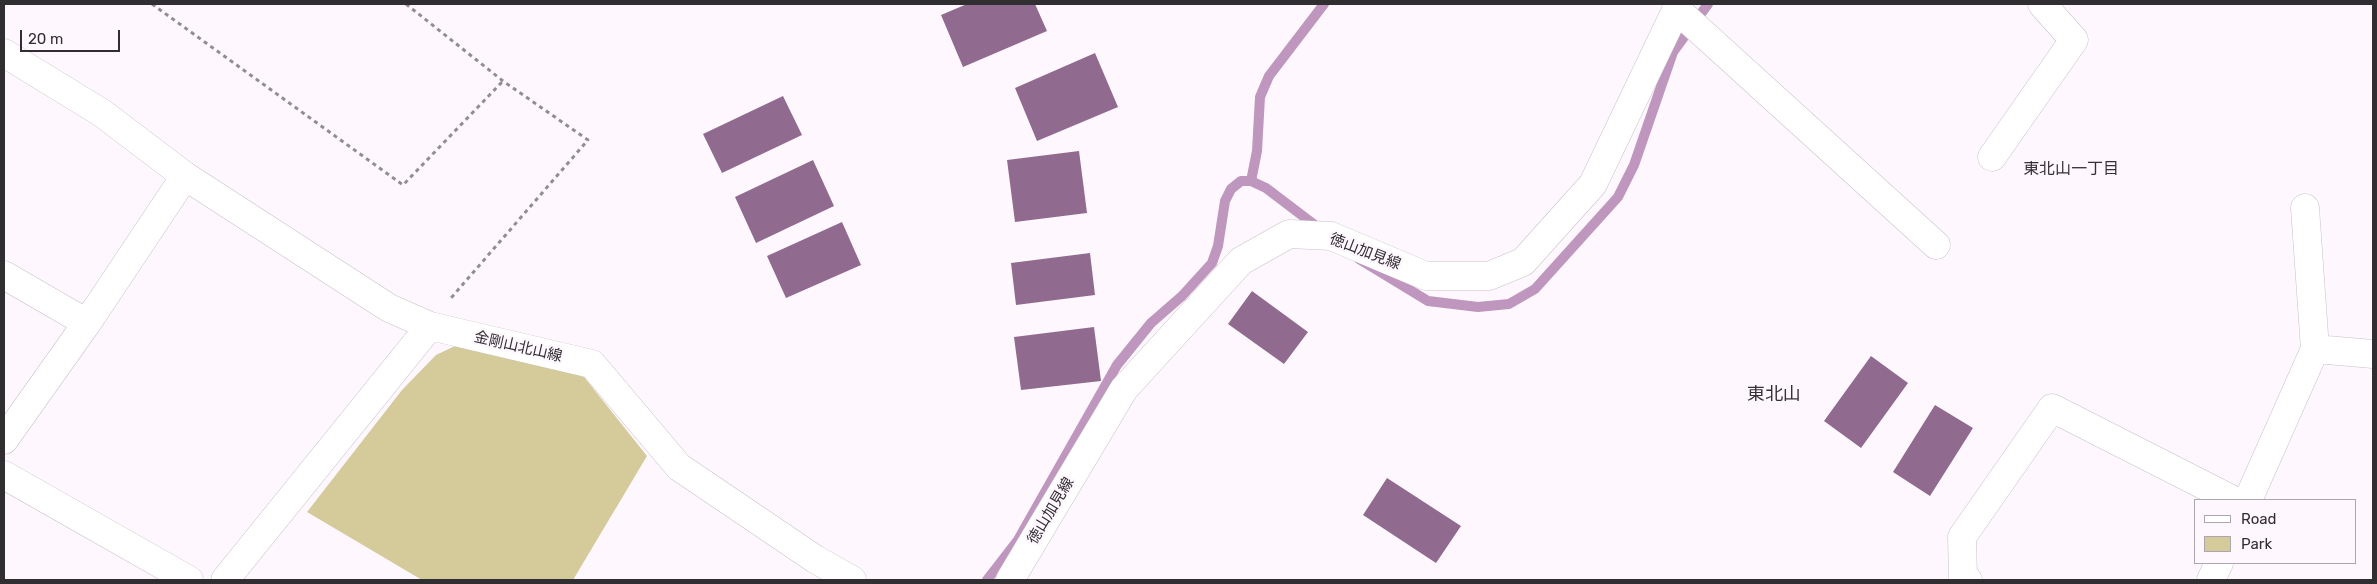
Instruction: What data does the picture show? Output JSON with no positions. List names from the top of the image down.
{
  "streets": {
    "street": ["徳山加見線", "金剛山北山線"]
  },
  "districts": ["東北山一丁目", "東北山"],
  "legend": ["Road", "Park"],
  "scale_bar": "20 m"
}
